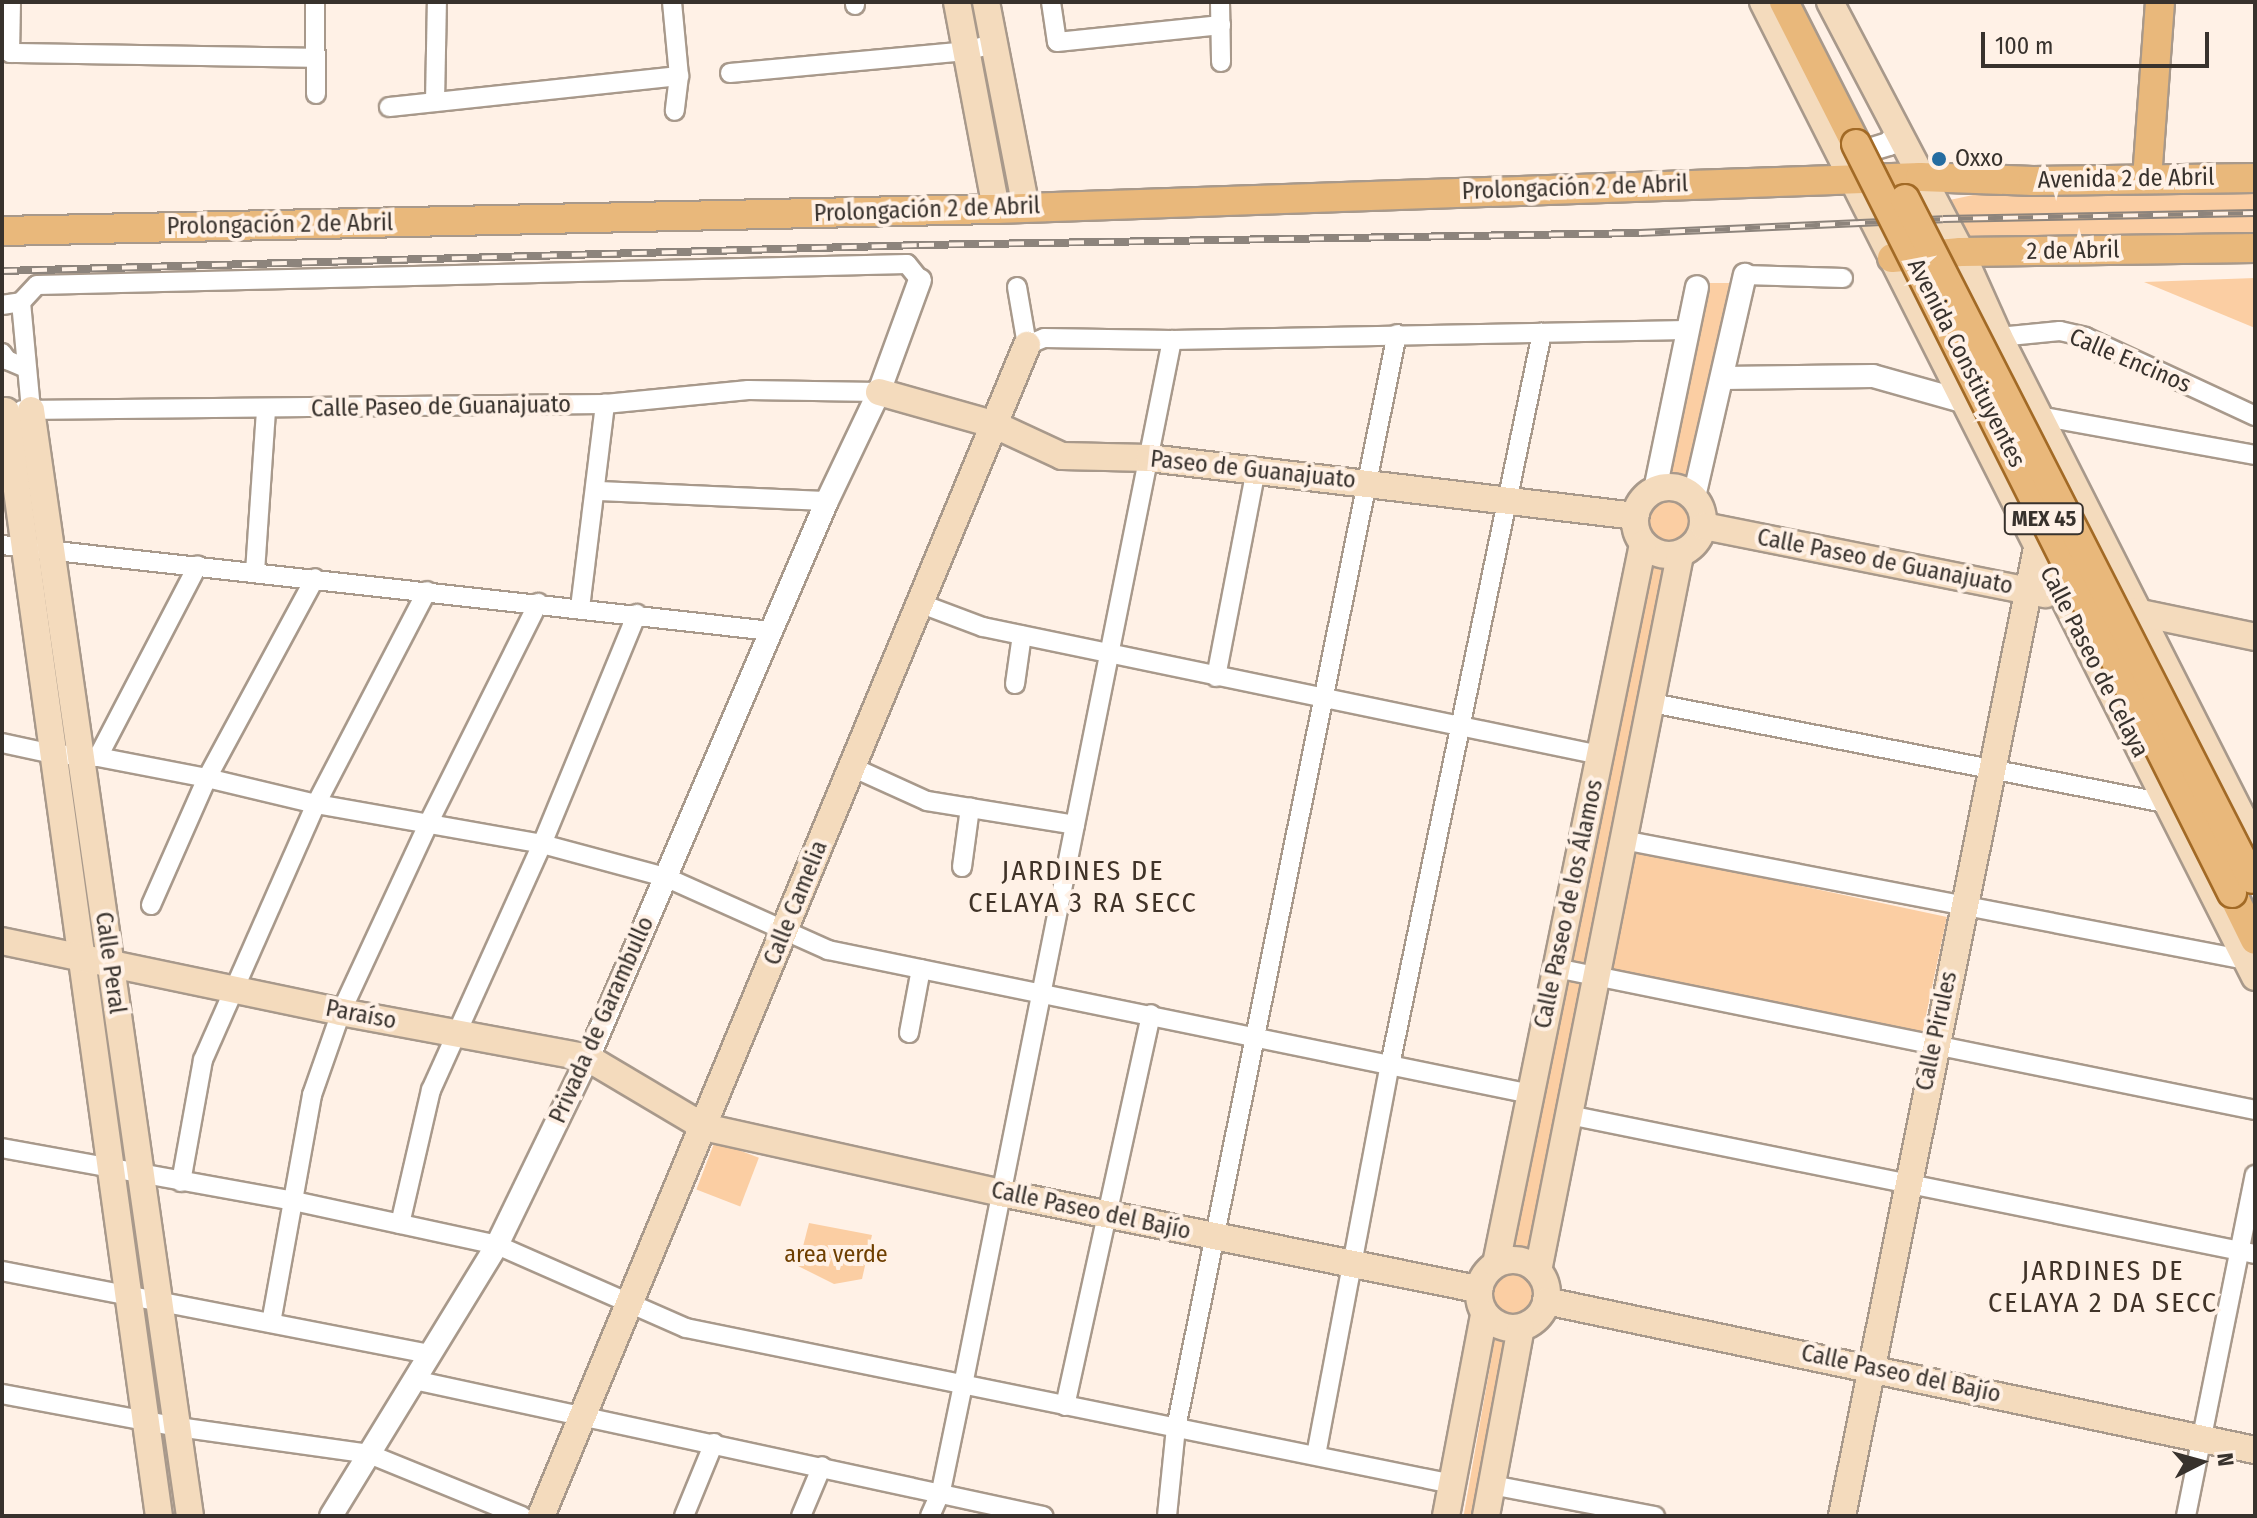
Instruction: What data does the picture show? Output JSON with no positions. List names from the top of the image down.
{
  "streets": {
    "main road": [
      "Avenida 2 de Abril",
      "Prolongación 2 de Abril",
      "2 de Abril",
      "Avenida Constituyentes",
      "Calle Paseo de Guanajuato",
      "Paseo de Guanajuato",
      "MEX 45",
      "Calle Paseo de Celaya",
      "Calle Camelia",
      "Calle Paseo de los Álamos",
      "Calle Peral",
      "Paraíso",
      "Calle Pirules",
      "Calle Paseo del Bajío"
    ],
    "street": ["Calle Encinos", "Privada de Garambullo"]
  },
  "crossings": [
    ["Avenida 2 de Abril", "Prolongación 2 de Abril"],
    ["Avenida 2 de Abril", "Calle Paseo de Celaya"],
    ["Prolongación 2 de Abril", "Calle Paseo de Celaya"],
    ["2 de Abril", "Calle Paseo de Celaya"],
    ["Calle Encinos", "Calle Paseo de Celaya"],
    ["Avenida Constituyentes", "Calle Paseo de Celaya"],
    ["Calle Paseo de Guanajuato", "Paseo de Guanajuato"],
    ["Calle Paseo de Guanajuato", "Calle Paseo de Celaya"],
    ["Calle Paseo de Guanajuato", "Calle Paseo de los Álamos"],
    ["Calle Paseo de Guanajuato", "Calle Peral"],
    ["Calle Paseo de Guanajuato", "Privada de Garambullo"],
    ["Calle Paseo de Guanajuato", "Calle Pirules"],
    ["Paseo de Guanajuato", "Calle Camelia"],
    ["Paseo de Guanajuato", "Calle Paseo de los Álamos"],
    ["Paseo de Guanajuato", "Privada de Garambullo"],
    ["Calle Paseo de Celaya", "Calle Pirules"],
    ["Calle Camelia", "Paraíso"],
    ["Calle Camelia", "Calle Paseo del Bajío"],
    ["Calle Paseo de los Álamos", "Calle Paseo del Bajío"],
    ["Calle Peral", "Paraíso"],
    ["Paraíso", "Privada de Garambullo"],
    ["Paraíso", "Calle Paseo del Bajío"],
    ["Calle Pirules", "Calle Paseo del Bajío"]
  ],
  "districts": ["JARDINES DE CELAYA 3 RA SECC", "JARDINES DE CELAYA 2 DA SECC"],
  "parks": ["area verde"],
  "places": ["Oxxo"],
  "scale_bar": "100 m",
  "north": "right"
}
